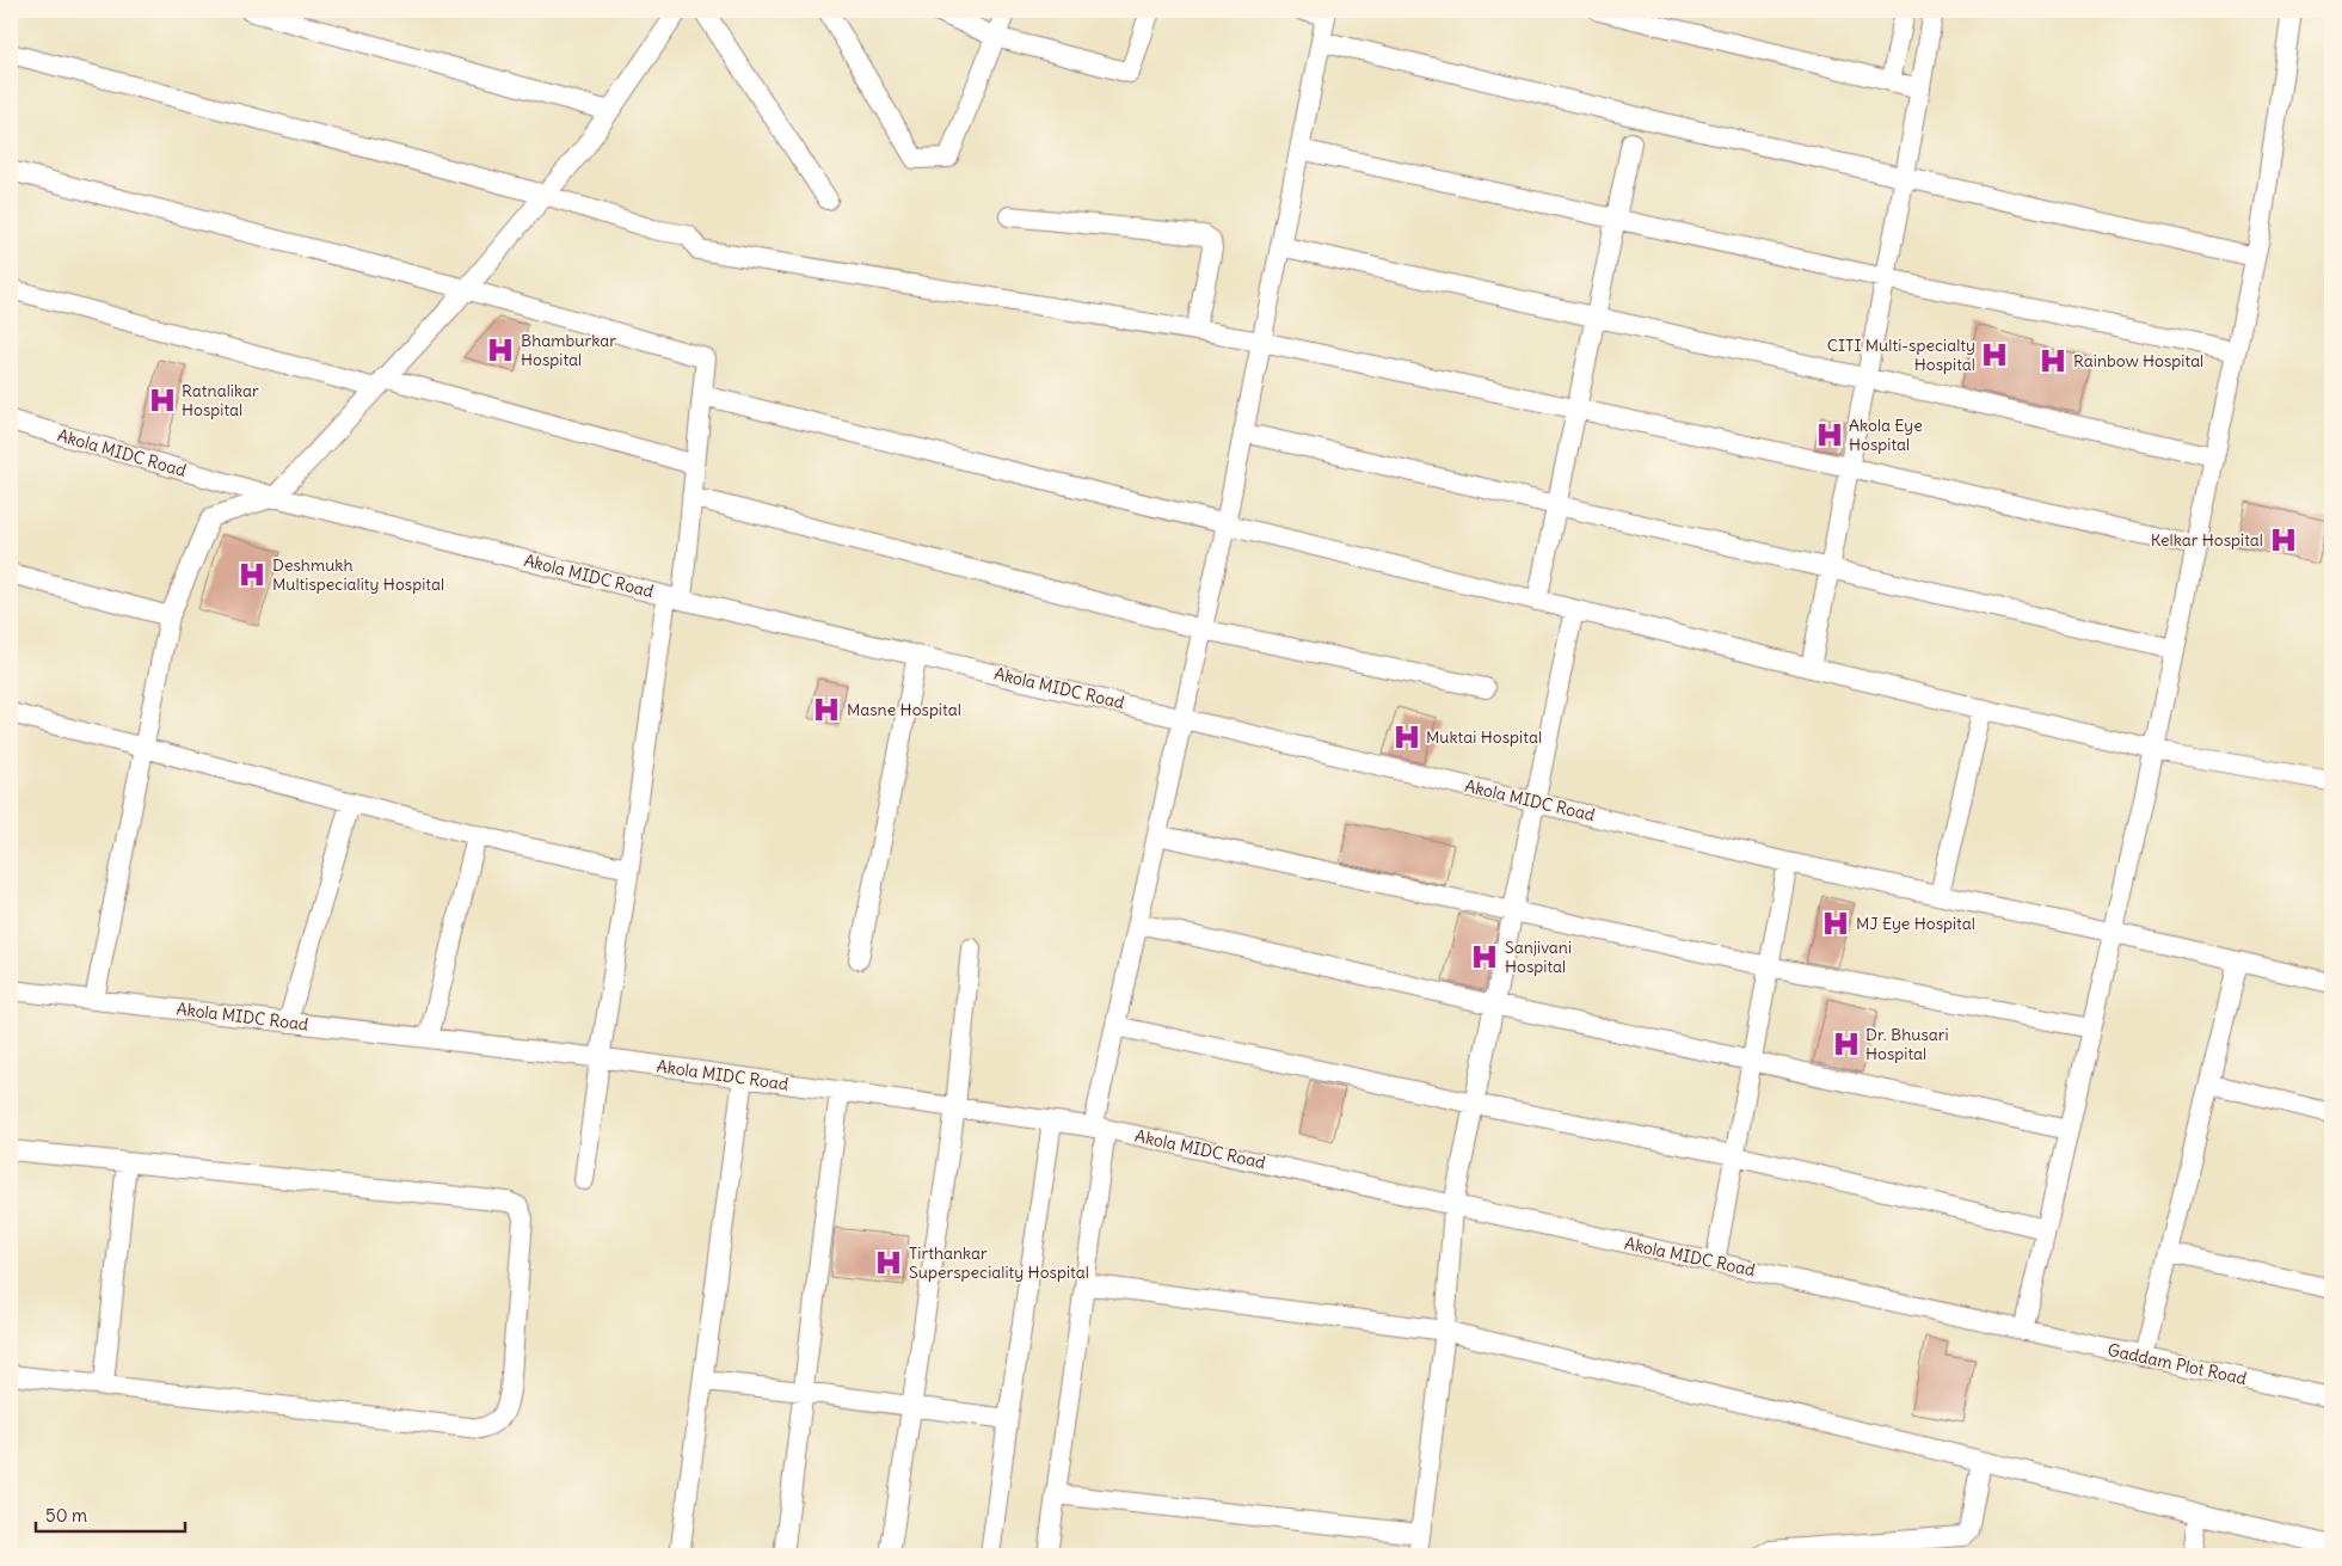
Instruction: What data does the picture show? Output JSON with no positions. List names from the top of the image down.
{
  "streets": {
    "street": ["Akola MIDC Road", "Gaddam Plot Road"]
  },
  "crossings": [
    ["Akola MIDC Road", "Gaddam Plot Road"]
  ],
  "places": {
    "hospital": [
      "Bhamburkar Hospital",
      "CITI Multi-specialty Hospital",
      "Rainbow Hospital",
      "Ratnalikar Hospital",
      "Akola Eye Hospital",
      "Kelkar Hospital",
      "Deshmukh Multispeciality Hospital",
      "Masne Hospital",
      "Muktai Hospital",
      "MJ Eye Hospital",
      "Sanjivani Hospital",
      "Dr. Bhusari Hospital",
      "Tirthankar Superspeciality Hospital"
    ]
  },
  "scale_bar": "50 m"
}
